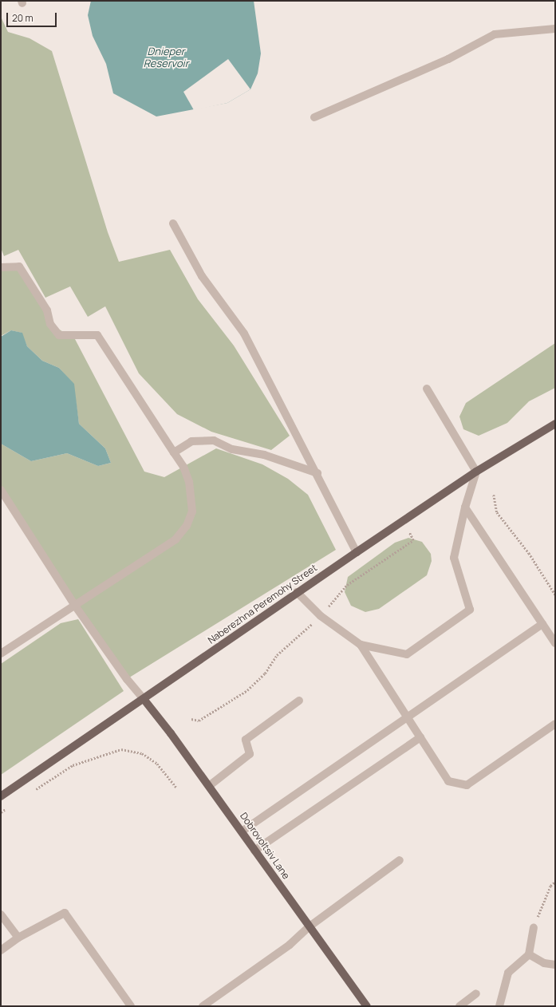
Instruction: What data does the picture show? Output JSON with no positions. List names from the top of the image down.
{
  "streets": {
    "main road": ["Naberezhna Peremohy Street", "Dobrovoltsiv Lane"]
  },
  "crossings": [
    ["Naberezhna Peremohy Street", "Dobrovoltsiv Lane"]
  ],
  "water": ["Dnieper Reservoir"],
  "scale_bar": "20 m"
}
